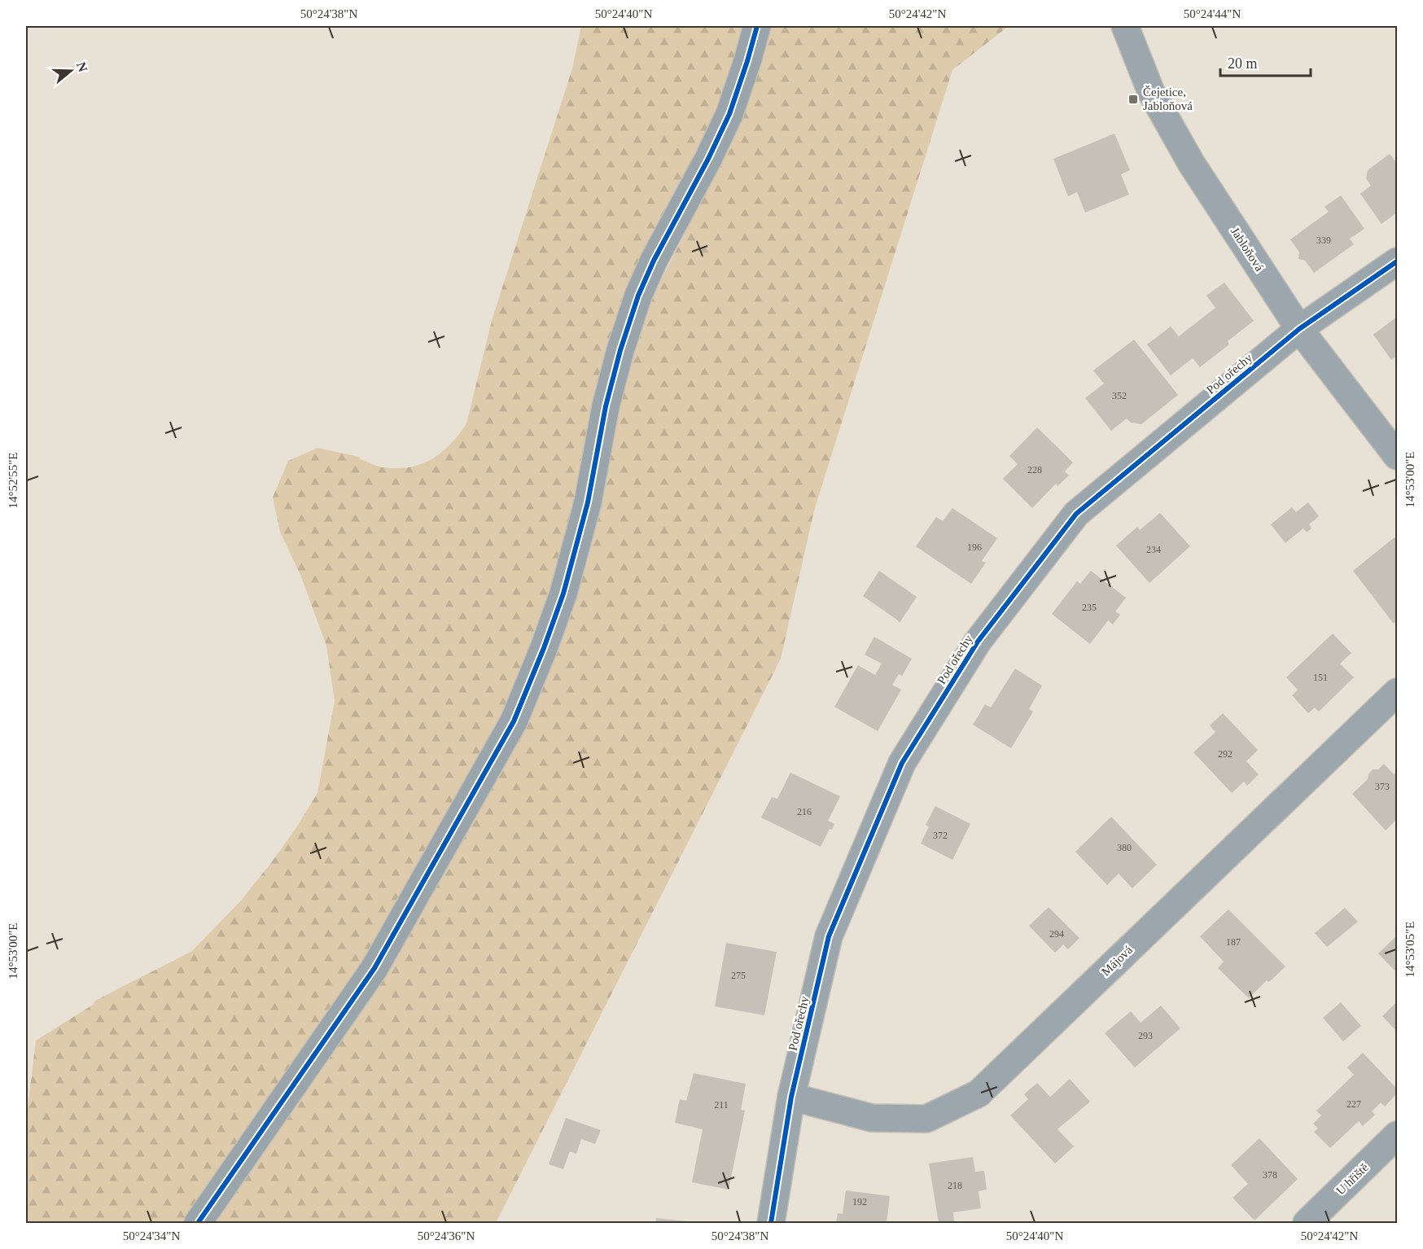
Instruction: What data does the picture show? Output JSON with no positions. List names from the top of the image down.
{
  "streets": {
    "street": [
      "Jabloňová",
      "Pod ořechy",
      "Májová",
      "U hřiště"
    ]
  },
  "crossings": [
    ["Jabloňová", "Pod ořechy"],
    ["Pod ořechy", "Májová"]
  ],
  "places": {
    "transit": ["Čejetice, Jabloňová"]
  },
  "house_numbers": [
    "339",
    "352",
    "228",
    "196",
    "234",
    "235",
    "151",
    "292",
    "373",
    "216",
    "372",
    "380",
    "294",
    "187",
    "275",
    "293",
    "227",
    "211",
    "378",
    "218",
    "192"
  ],
  "scale_bar": "20 m",
  "north": "right",
  "coordinates": [
    "50°24'38\"N",
    "50°24'40\"N",
    "50°24'42\"N",
    "50°24'44\"N",
    "14°53'00\"E",
    "14°52'55\"E",
    "14°53'05\"E",
    "50°24'34\"N",
    "50°24'36\"N"
  ]
}
